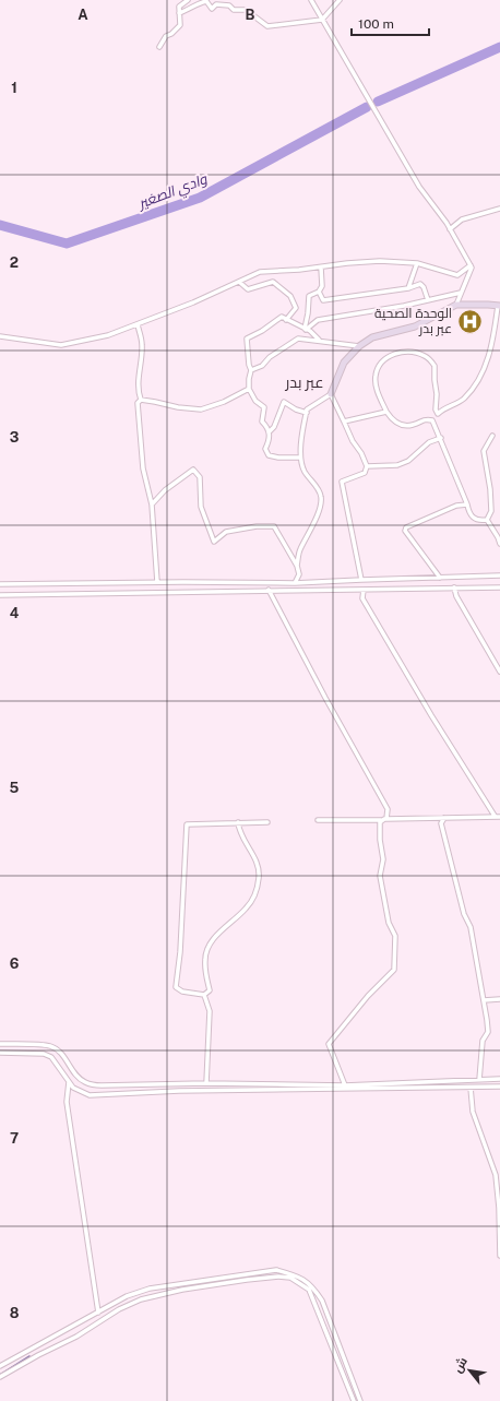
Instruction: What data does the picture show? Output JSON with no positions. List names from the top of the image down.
{
  "districts": ["عبر بدر"],
  "water": ["وادي الصغير"],
  "places": {
    "hospital": ["الوحدة الصحية عبر بدر"]
  },
  "scale_bar": "100 m",
  "north": "top left",
  "grid": {
    "columns": ["A", "B"],
    "rows": [
      "1",
      "2",
      "3",
      "4",
      "5",
      "6",
      "7",
      "8"
    ]
  }
}
